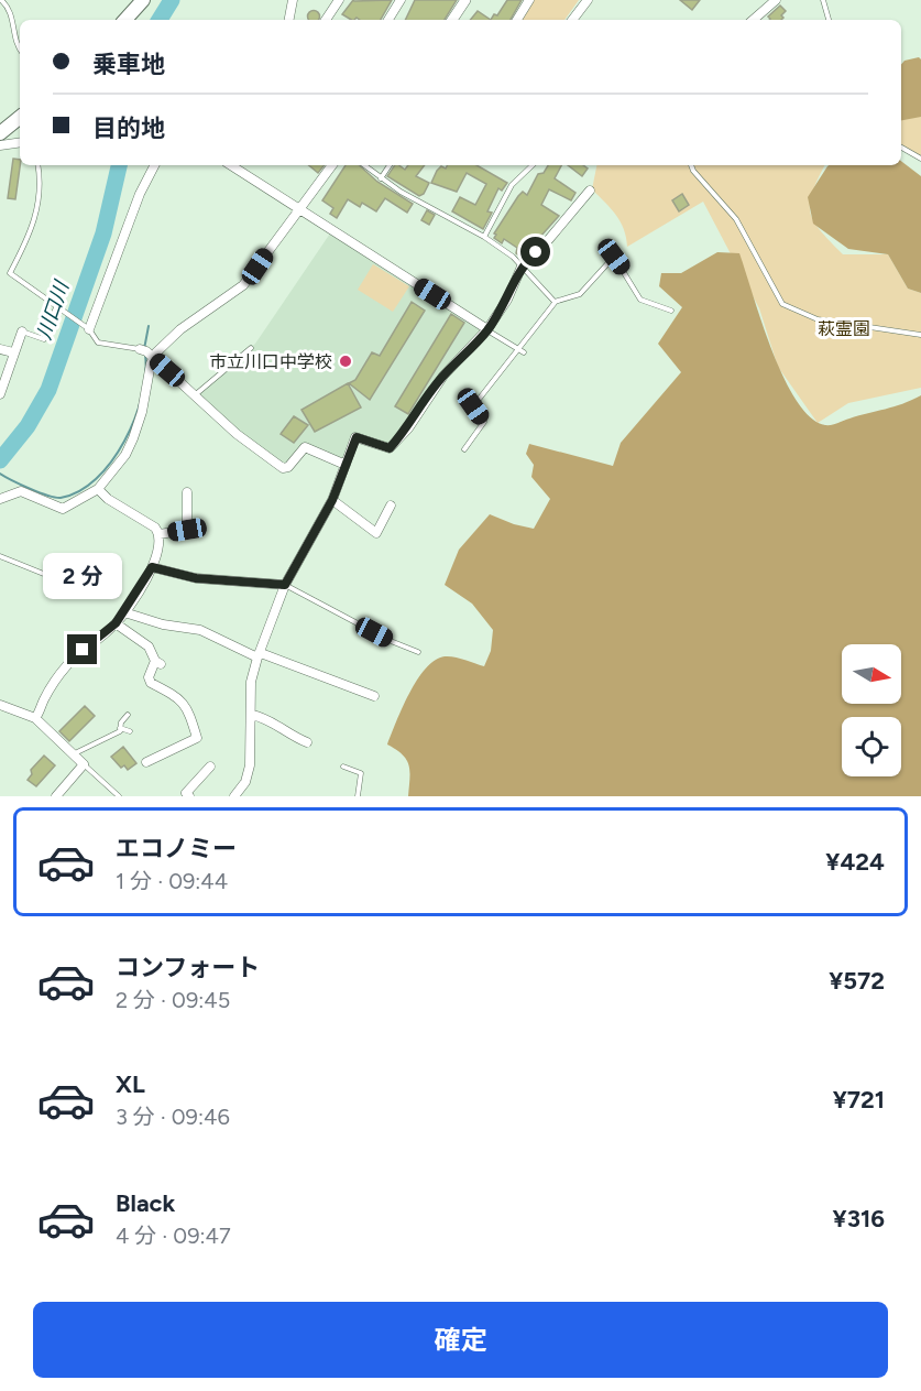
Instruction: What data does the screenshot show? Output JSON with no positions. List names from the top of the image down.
{
  "water": ["川口川"],
  "parks": ["萩霊園"],
  "places": ["市立川口中学校"],
  "north": "right",
  "page": {
    "banner": ["乗車地", "目的地"],
    "bubble": "2 分",
    "list": [
      {
        "name": "エコノミー",
        "note": "1 分 · 09:44",
        "value": "¥424"
      },
      {
        "name": "コンフォート",
        "note": "2 分 · 09:45",
        "value": "¥572"
      },
      {
        "name": "XL",
        "note": "3 分 · 09:46",
        "value": "¥721"
      },
      {
        "name": "Black",
        "note": "4 分 · 09:47",
        "value": "¥316"
      }
    ],
    "buttons": "確定"
  }
}
